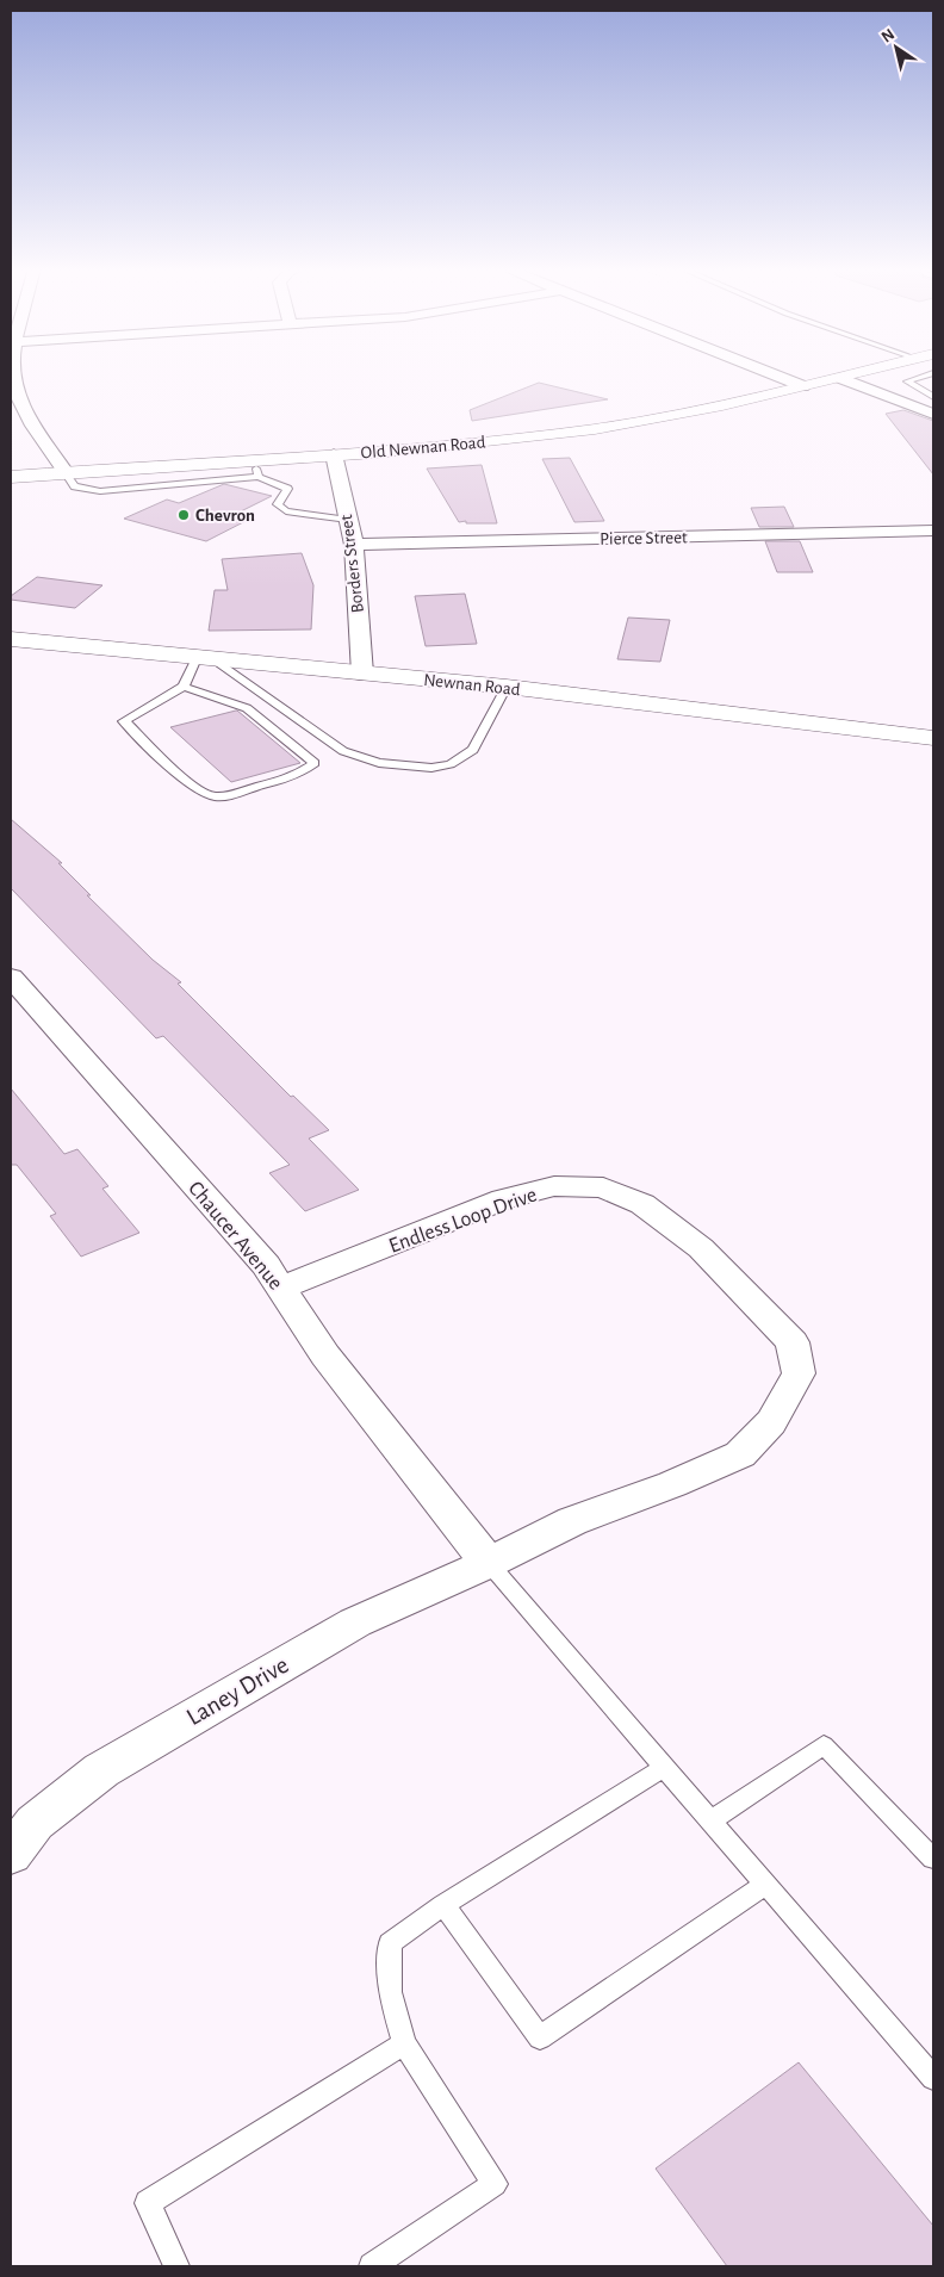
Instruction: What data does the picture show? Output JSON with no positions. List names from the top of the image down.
{
  "streets": {
    "street": [
      "Old Newnan Road",
      "Pierce Street",
      "Borders Street",
      "Newnan Road",
      "Endless Loop Drive",
      "Chaucer Avenue",
      "Laney Drive"
    ]
  },
  "crossings": [
    ["Old Newnan Road", "Borders Street"],
    ["Pierce Street", "Borders Street"],
    ["Borders Street", "Newnan Road"],
    ["Endless Loop Drive", "Chaucer Avenue"],
    ["Endless Loop Drive", "Laney Drive"],
    ["Chaucer Avenue", "Laney Drive"]
  ],
  "places": ["Chevron"],
  "north": "top left"
}
